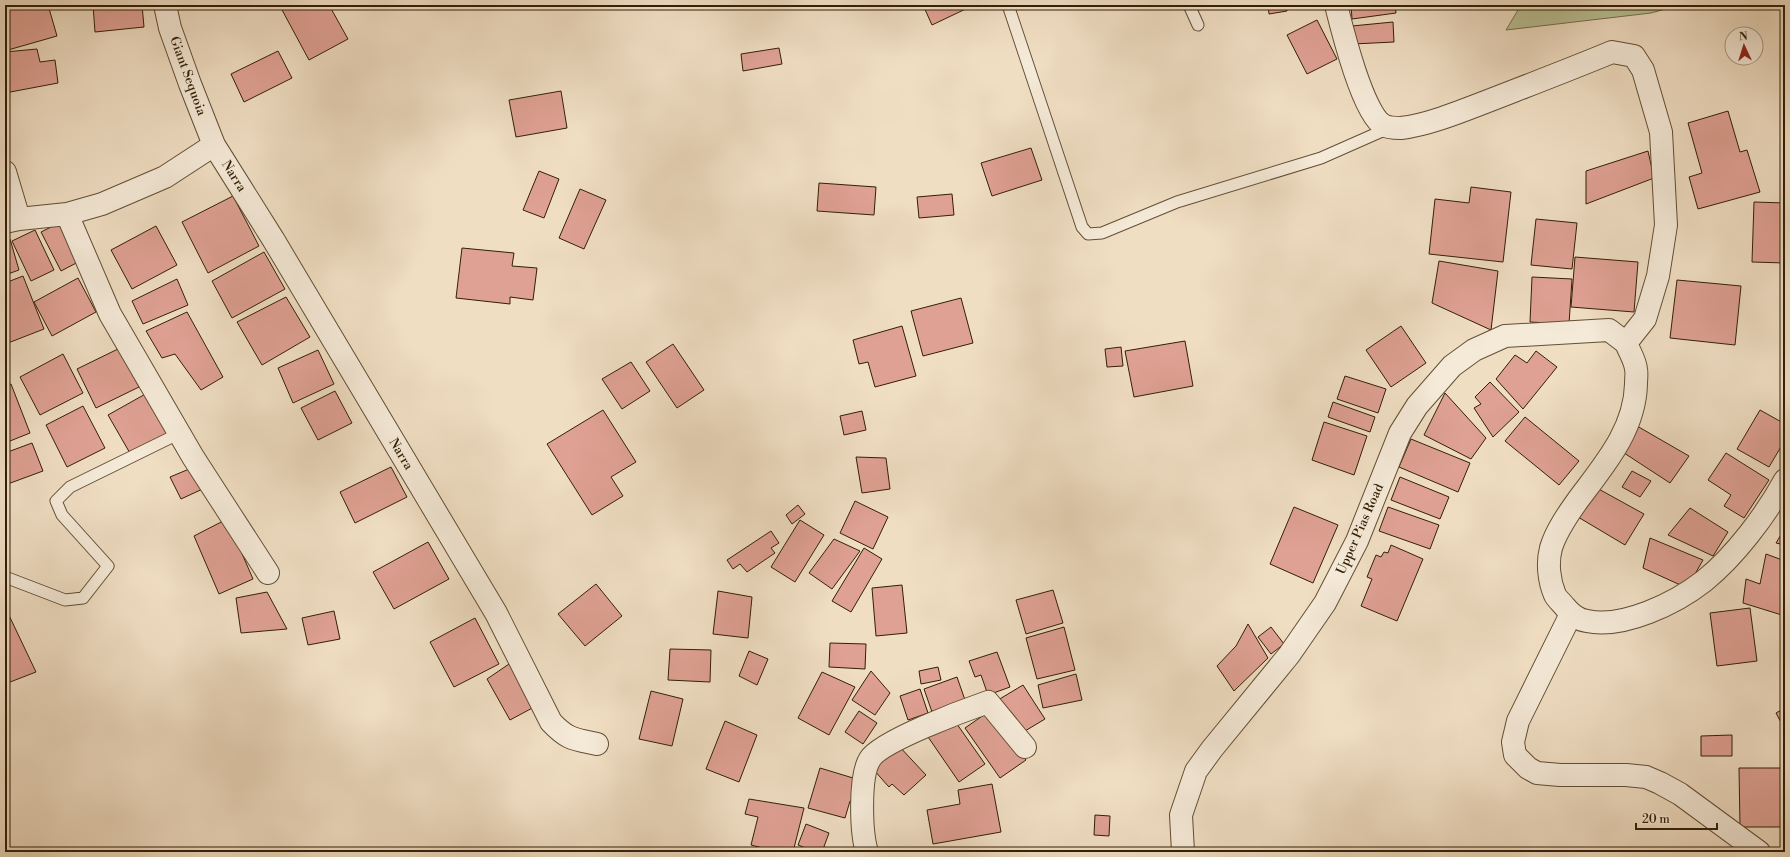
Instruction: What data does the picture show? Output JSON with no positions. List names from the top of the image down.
{
  "streets": {
    "street": ["Giant Sequoia", "Narra", "Upper Pias Road"]
  },
  "crossings": [
    ["Giant Sequoia", "Narra"]
  ],
  "scale_bar": "20 m",
  "north": "top"
}
